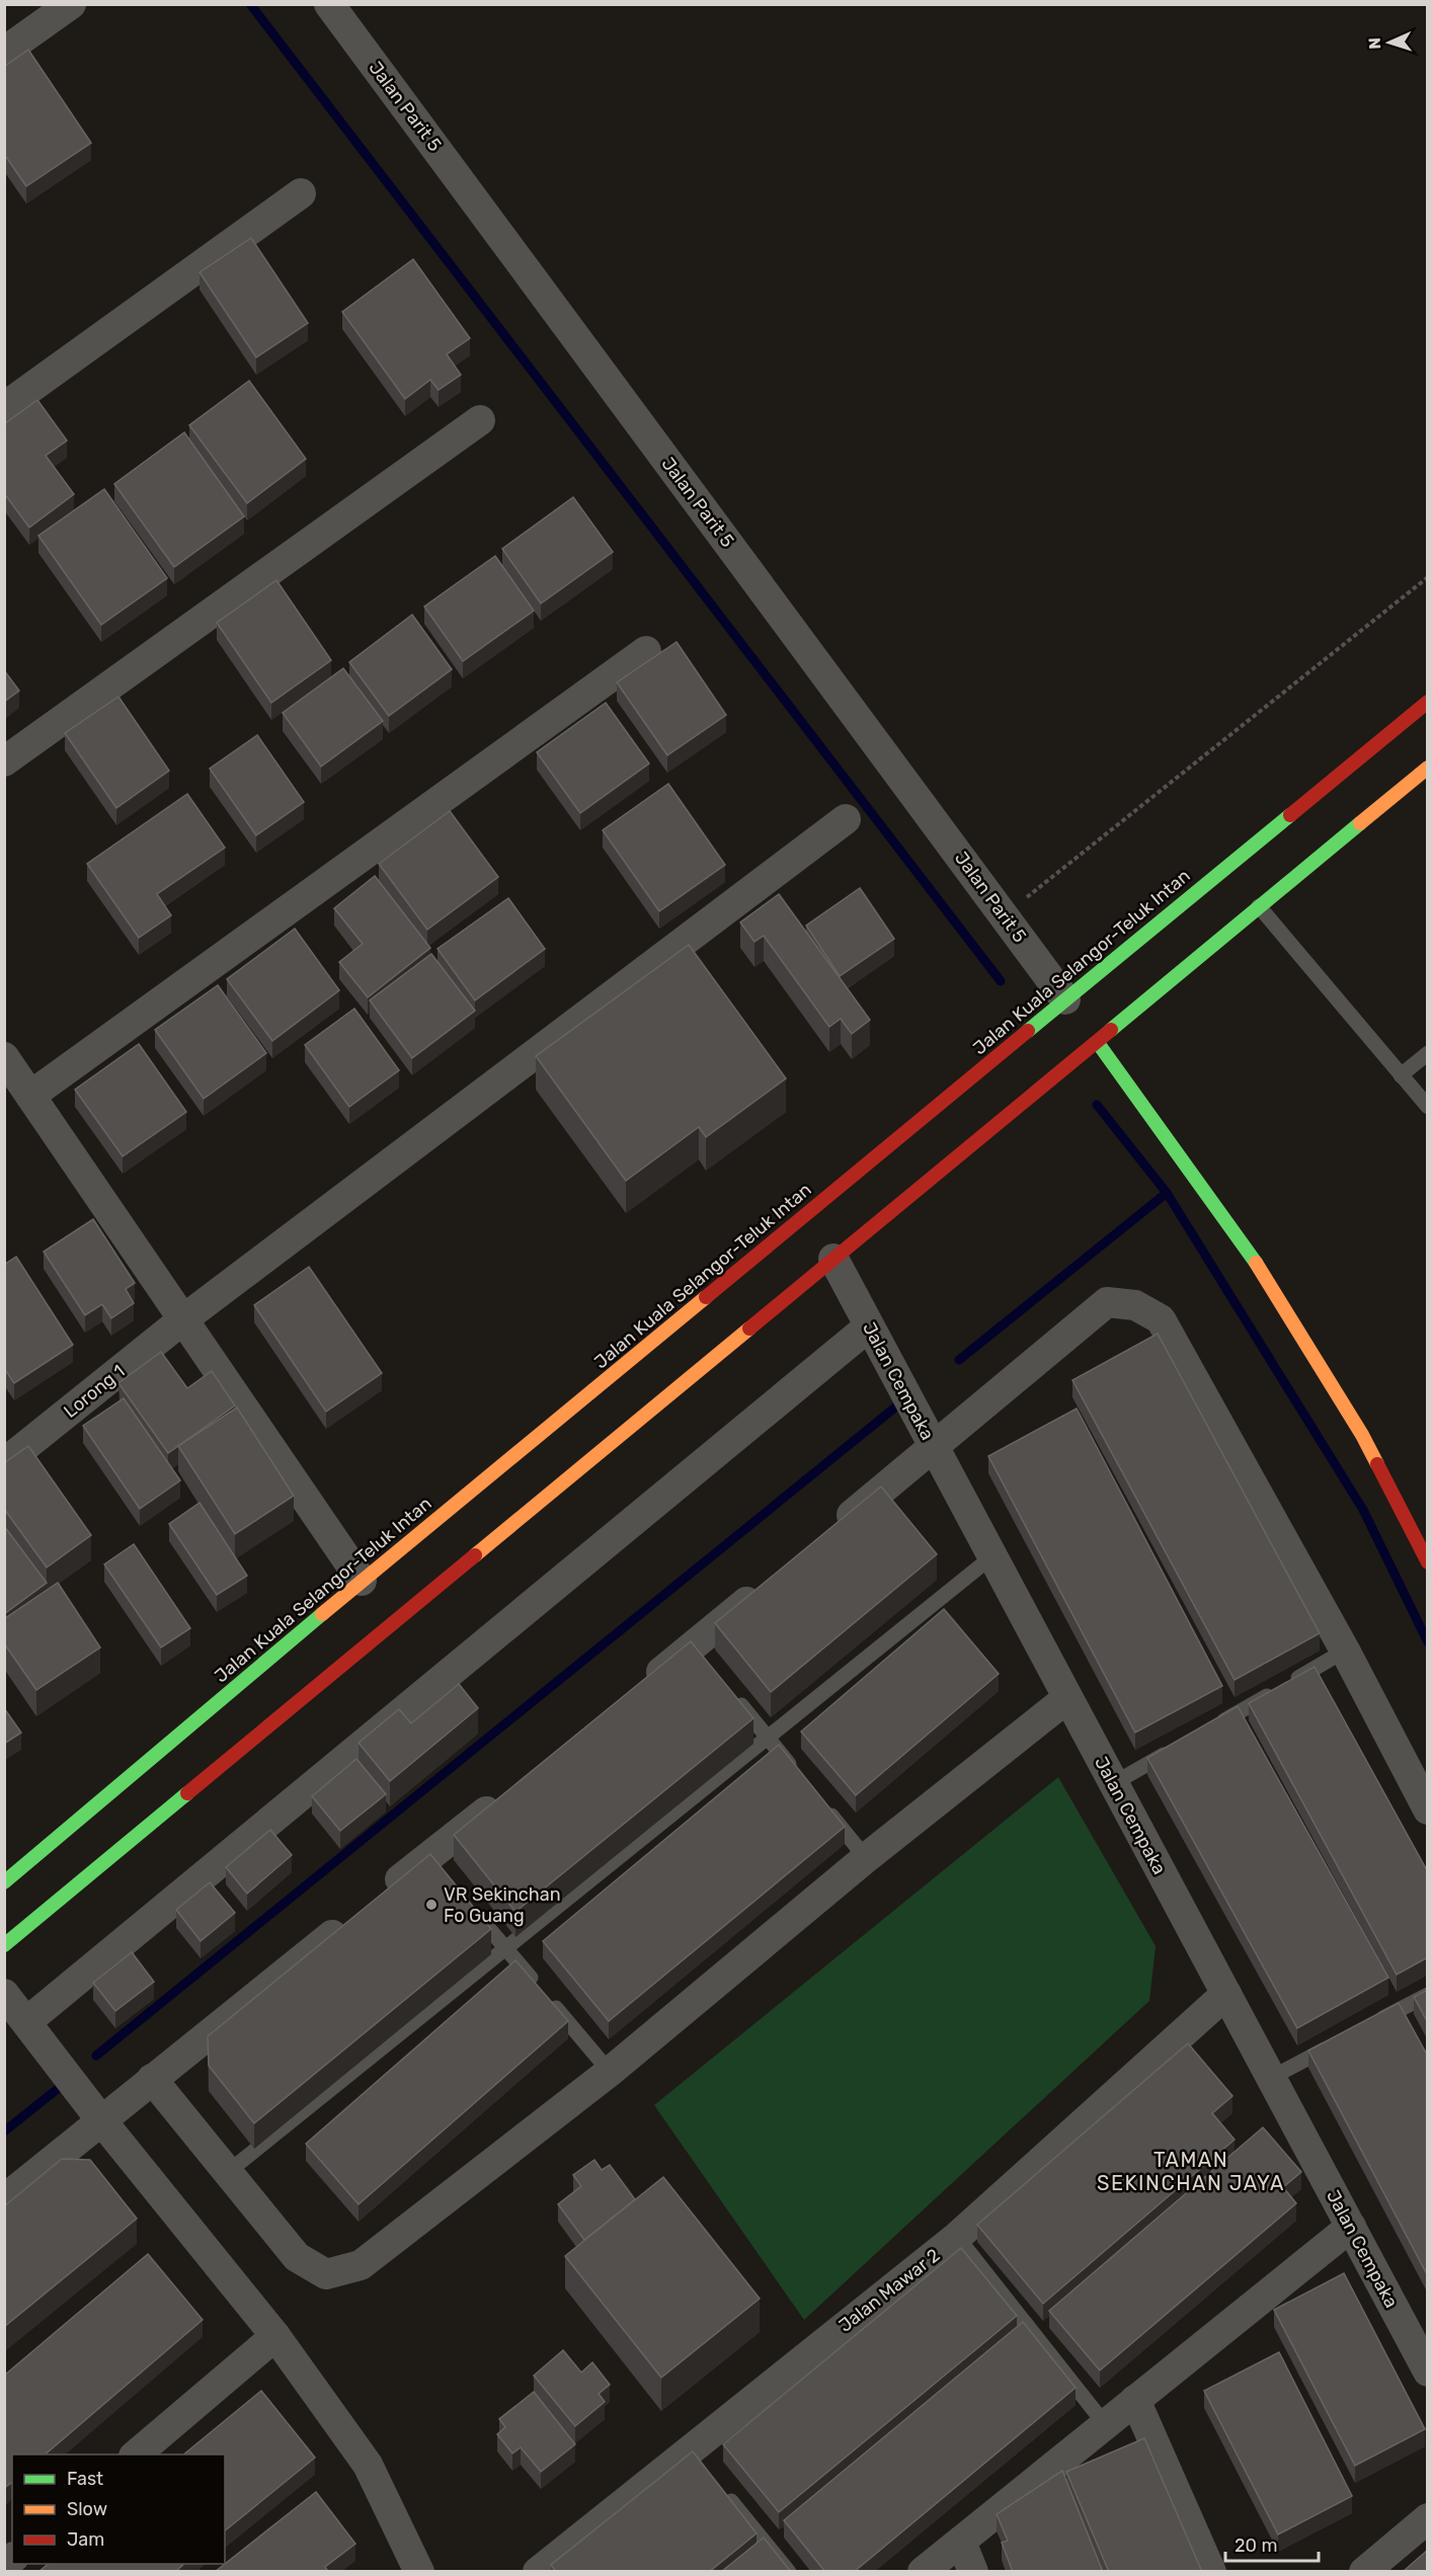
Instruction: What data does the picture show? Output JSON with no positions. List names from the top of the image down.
{
  "streets": {
    "main road": ["Jalan Kuala Selangor-Teluk Intan"],
    "street": [
      "Jalan Parit 5",
      "Jalan Cempaka",
      "Lorong 1",
      "Jalan Mawar 2"
    ]
  },
  "crossings": [
    ["Jalan Parit 5", "Jalan Kuala Selangor-Teluk Intan"],
    ["Jalan Cempaka", "Jalan Mawar 2"]
  ],
  "districts": ["TAMAN SEKINCHAN JAYA"],
  "places": ["VR Sekinchan Fo Guang"],
  "legend": ["Fast", "Slow", "Jam"],
  "scale_bar": "20 m",
  "north": "left"
}
